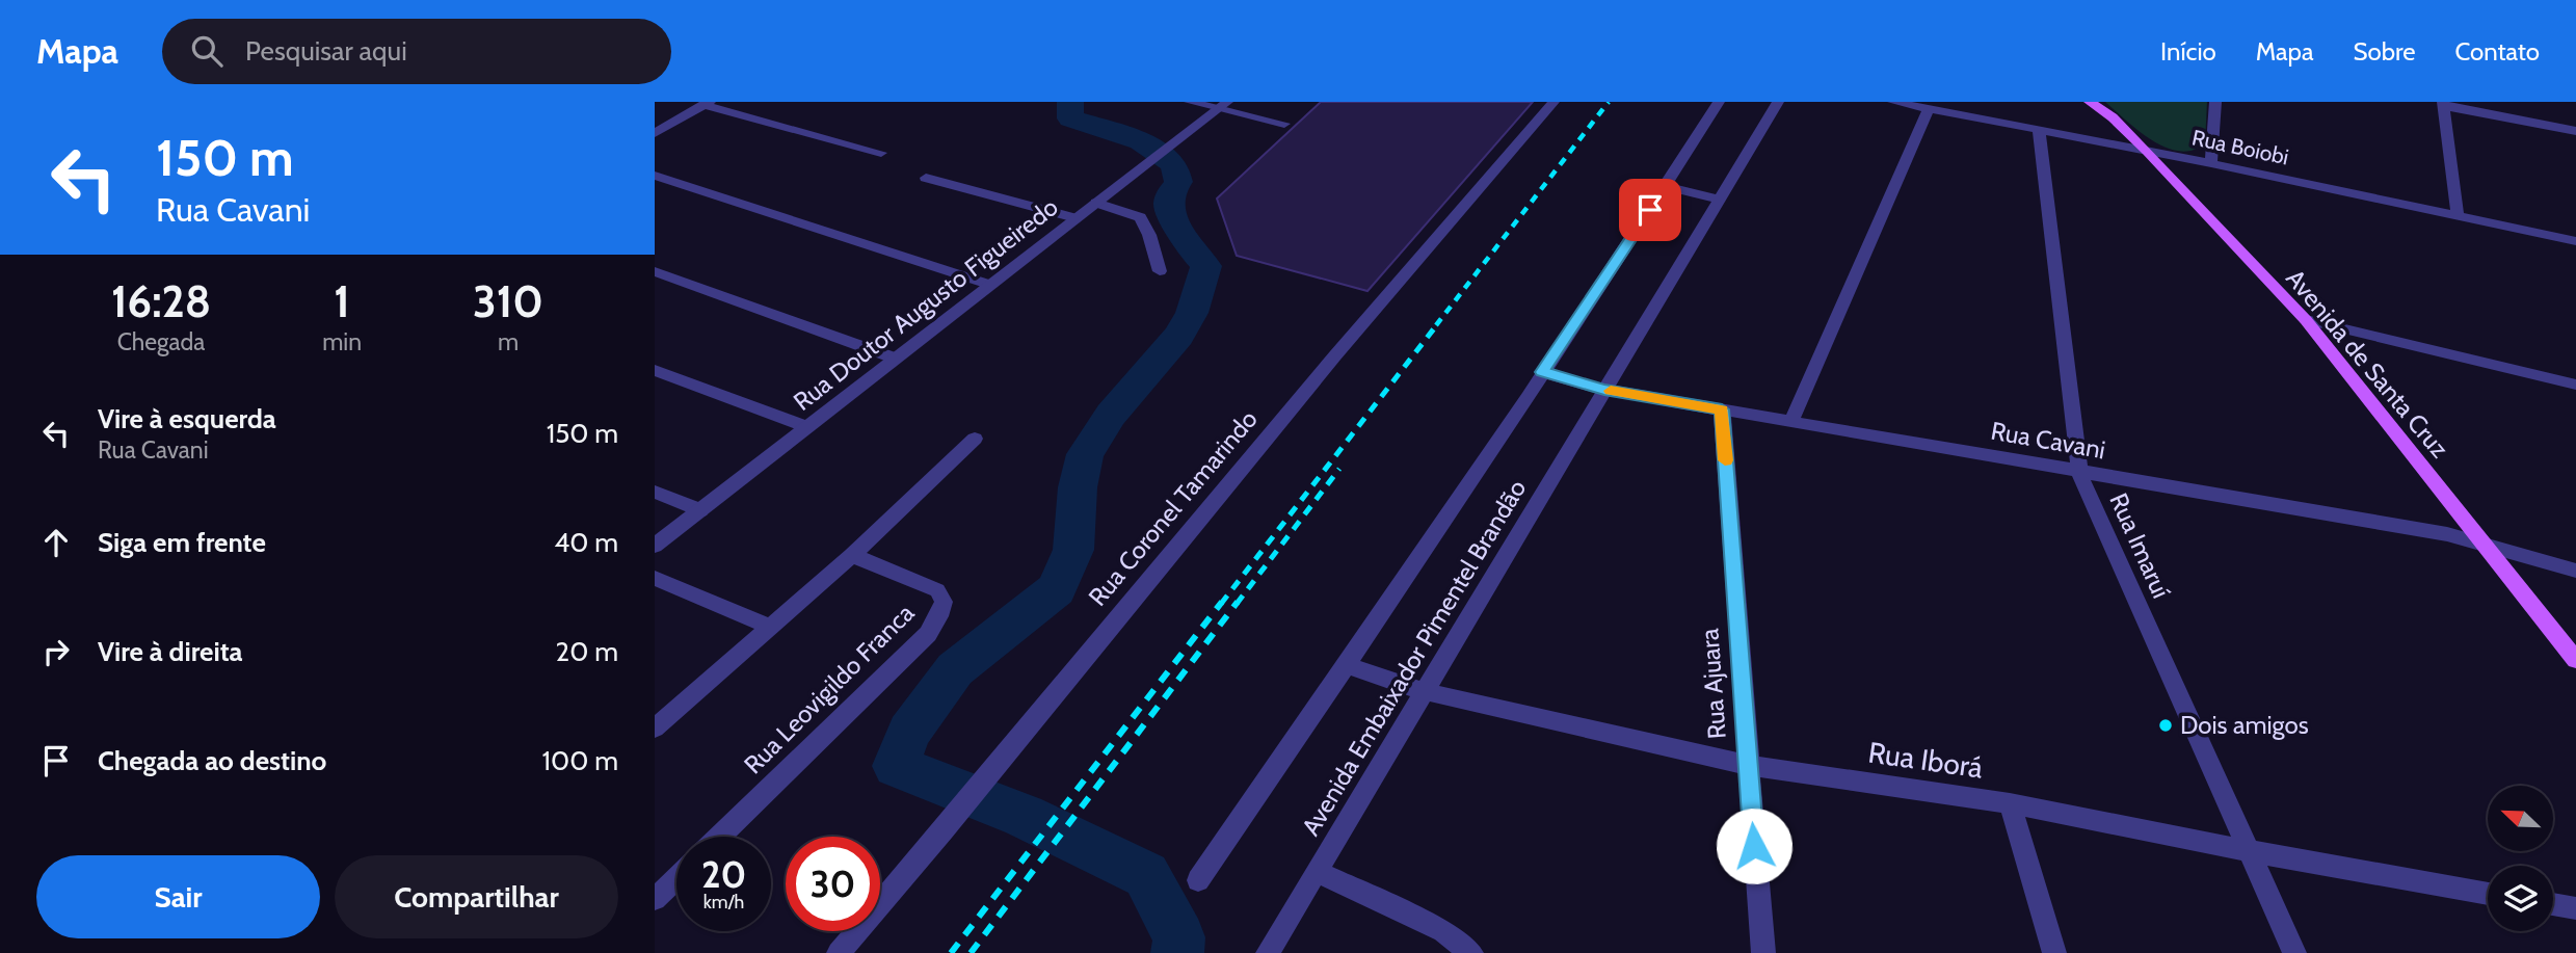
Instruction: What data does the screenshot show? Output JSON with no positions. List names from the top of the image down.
{
  "streets": {
    "main road": ["Avenida de Santa Cruz"],
    "street": [
      "Rua Boiobi",
      "Rua Doutor Augusto Figueiredo",
      "Rua Cavani",
      "Rua Coronel Tamarindo",
      "Rua Imaruí",
      "Avenida Embaixador Pimentel Brandão",
      "Rua Ajuara",
      "Rua Leovigildo Franca",
      "Rua Iborá"
    ]
  },
  "crossings": [
    ["Rua Boiobi", "Avenida de Santa Cruz"],
    ["Rua Boiobi", "Rua Imaruí"],
    ["Avenida de Santa Cruz", "Rua Cavani"],
    ["Rua Cavani", "Rua Imaruí"],
    ["Rua Cavani", "Avenida Embaixador Pimentel Brandão"],
    ["Rua Cavani", "Rua Ajuara"],
    ["Rua Imaruí", "Rua Iborá"],
    ["Avenida Embaixador Pimentel Brandão", "Rua Iborá"],
    ["Rua Ajuara", "Rua Iborá"]
  ],
  "places": ["Dois amigos"],
  "north": "top left",
  "page": {
    "header": "Mapa",
    "search": "Pesquisar aqui",
    "nav": [
      "Início",
      "Mapa",
      "Sobre",
      "Contato"
    ],
    "turn": ["150 m", "Rua Cavani"],
    "eta": [
      "16:28",
      "Chegada",
      "1",
      "min",
      "310",
      "m"
    ],
    "list": [
      {
        "name": "Vire à esquerda",
        "note": "Rua Cavani",
        "value": "150 m"
      },
      {
        "name": "Siga em frente",
        "value": "40 m"
      },
      {
        "name": "Vire à direita",
        "value": "20 m"
      },
      {
        "name": "Chegada ao destino",
        "value": "100 m"
      }
    ],
    "speed": "20 km/h",
    "limit": "30",
    "buttons": ["Sair", "Compartilhar"]
  }
}
